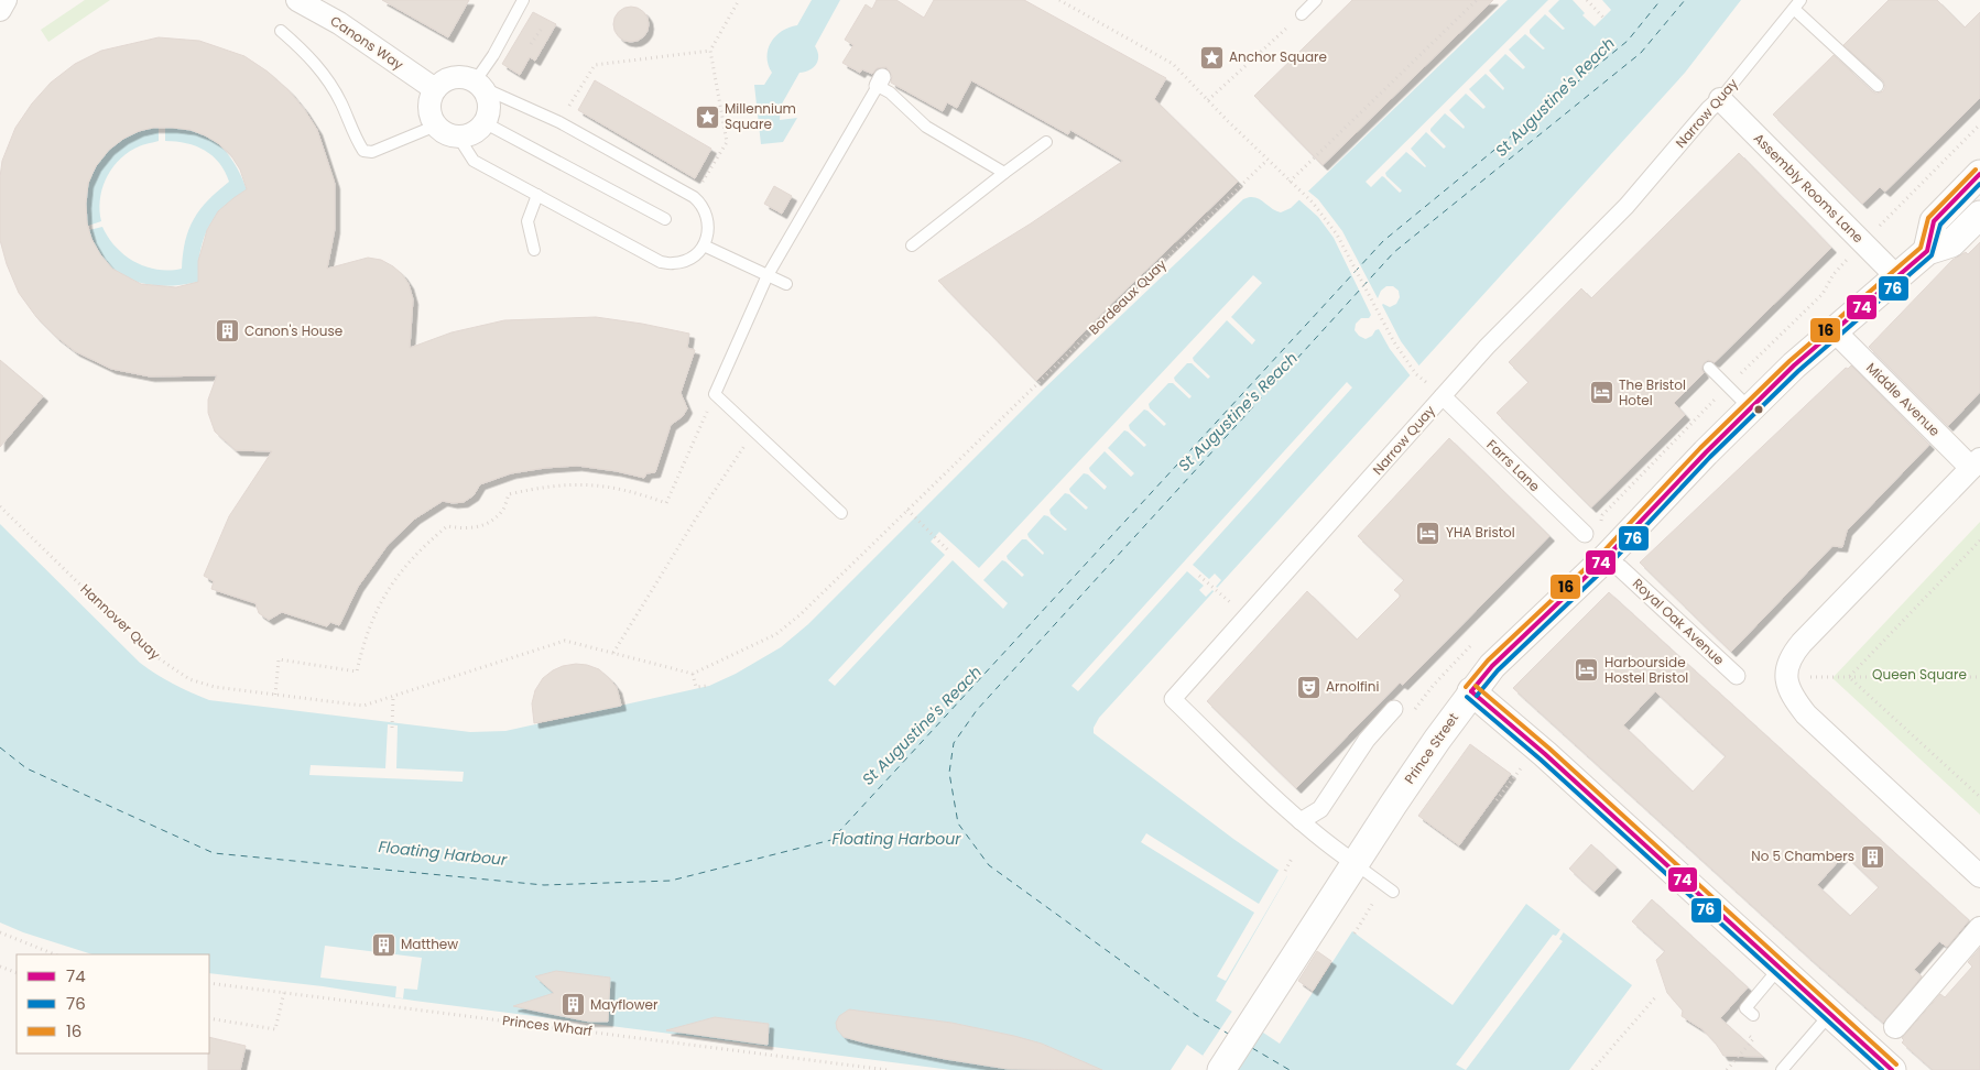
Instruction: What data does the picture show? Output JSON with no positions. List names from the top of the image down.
{
  "streets": {
    "street": [
      "Canons Way",
      "Narrow Quay",
      "Assembly Rooms Lane",
      "Middle Avenue",
      "Farrs Lane",
      "Royal Oak Avenue",
      "Prince Street"
    ],
    "path": ["Bordeaux Quay", "Hannover Quay", "Princes Wharf"]
  },
  "crossings": [
    ["Narrow Quay", "Assembly Rooms Lane"],
    ["Narrow Quay", "Farrs Lane"],
    ["Narrow Quay", "Prince Street"],
    ["Assembly Rooms Lane", "Prince Street"],
    ["Middle Avenue", "Prince Street"]
  ],
  "water": ["St Augustine's Reach", "Floating Harbour"],
  "parks": ["Queen Square"],
  "places": {
    "place": ["Anchor Square", "Millennium Square"],
    "building": [
      "Canon's House",
      "No 5 Chambers",
      "Matthew",
      "Mayflower"
    ],
    "hotel": ["The Bristol Hotel", "YHA Bristol", "Harbourside Hostel Bristol"],
    "theatre": ["Arnolfini"]
  },
  "lines": ["transit line 16", "transit line 74", "transit line 76"],
  "legend": ["74", "76", "16"]
}
